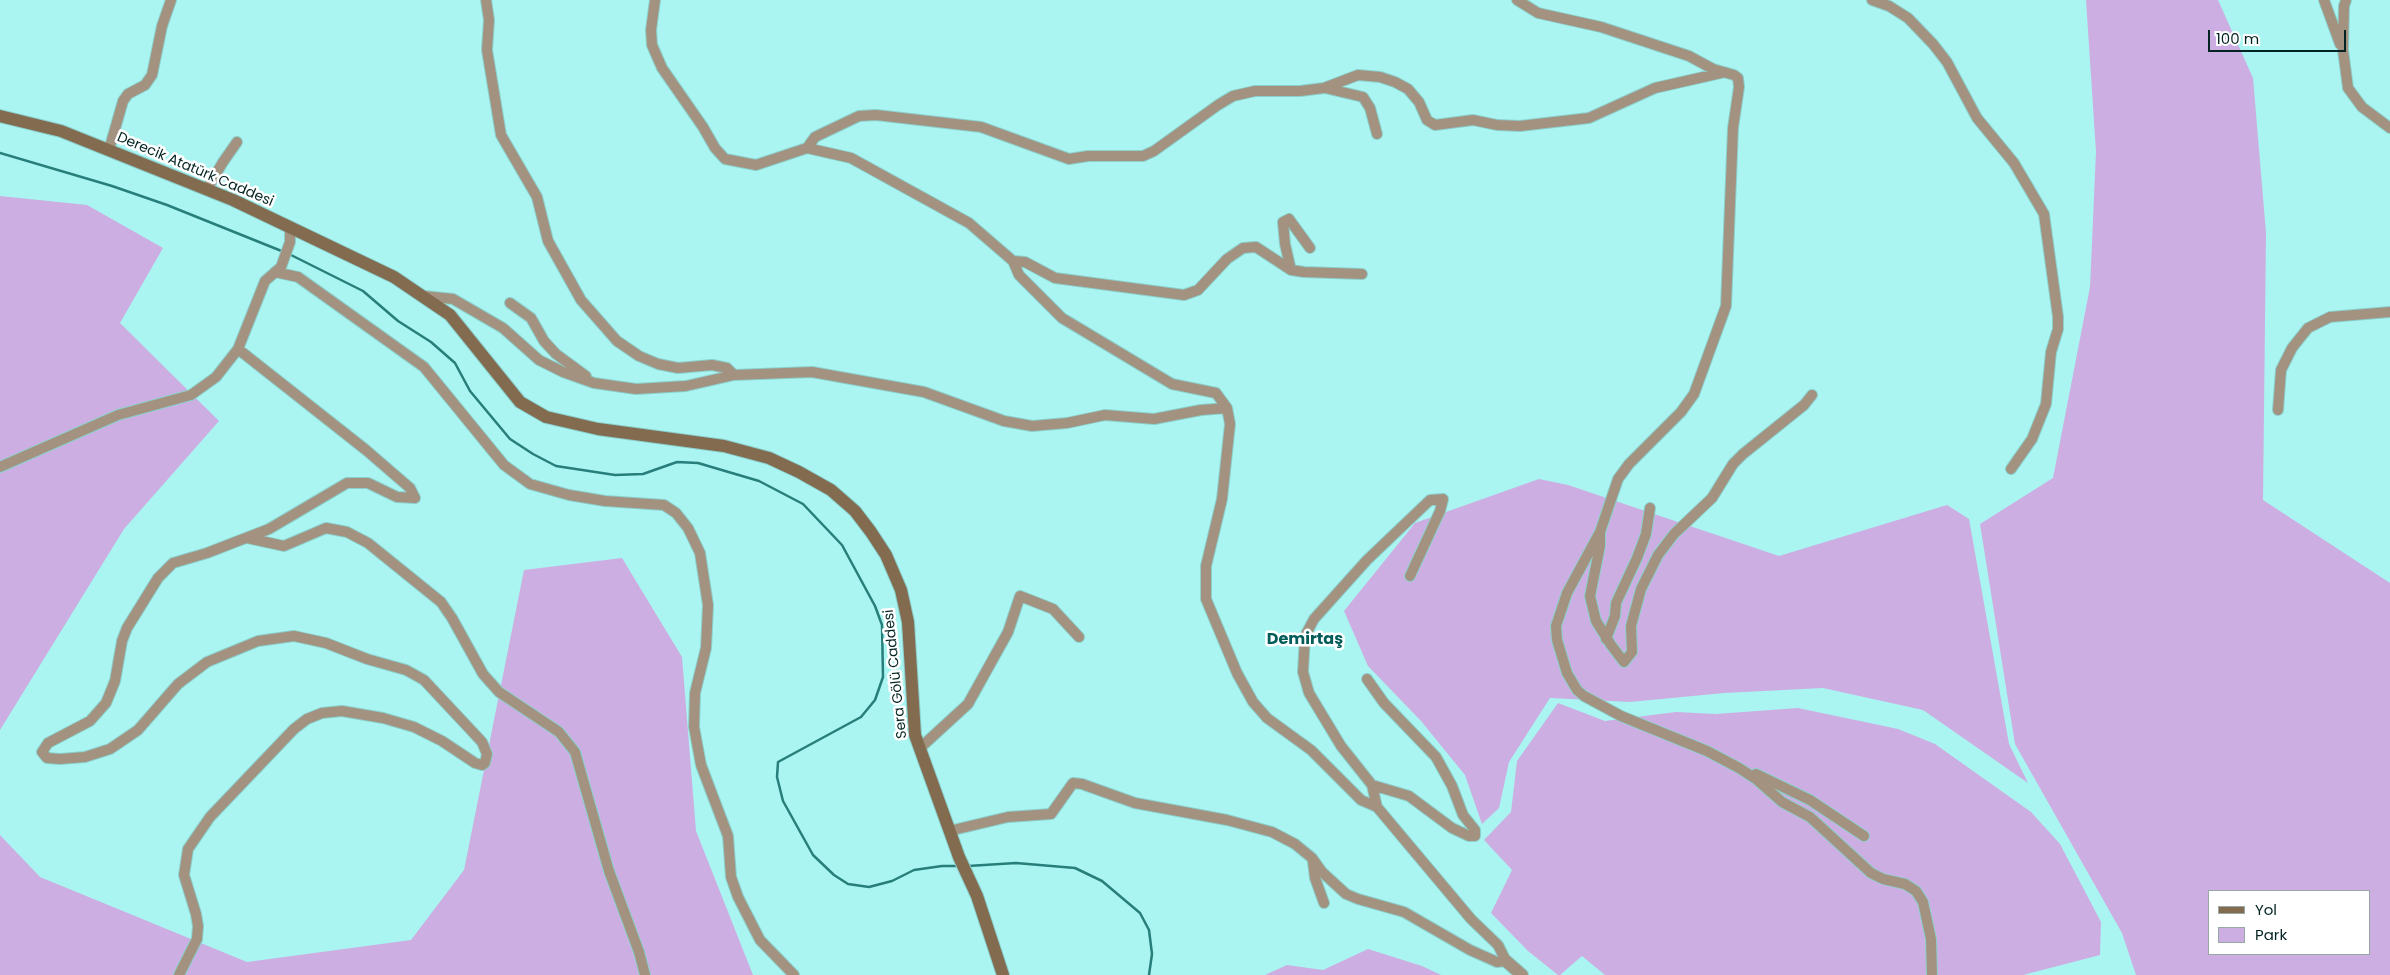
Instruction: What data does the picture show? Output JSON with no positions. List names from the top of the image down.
{
  "streets": {
    "main road": ["Derecik Atatürk Caddesi", "Sera Gölü Caddesi"]
  },
  "crossings": [
    ["Derecik Atatürk Caddesi", "Sera Gölü Caddesi"]
  ],
  "districts": ["Demirtaş"],
  "legend": ["Yol", "Park"],
  "scale_bar": "100 m"
}
